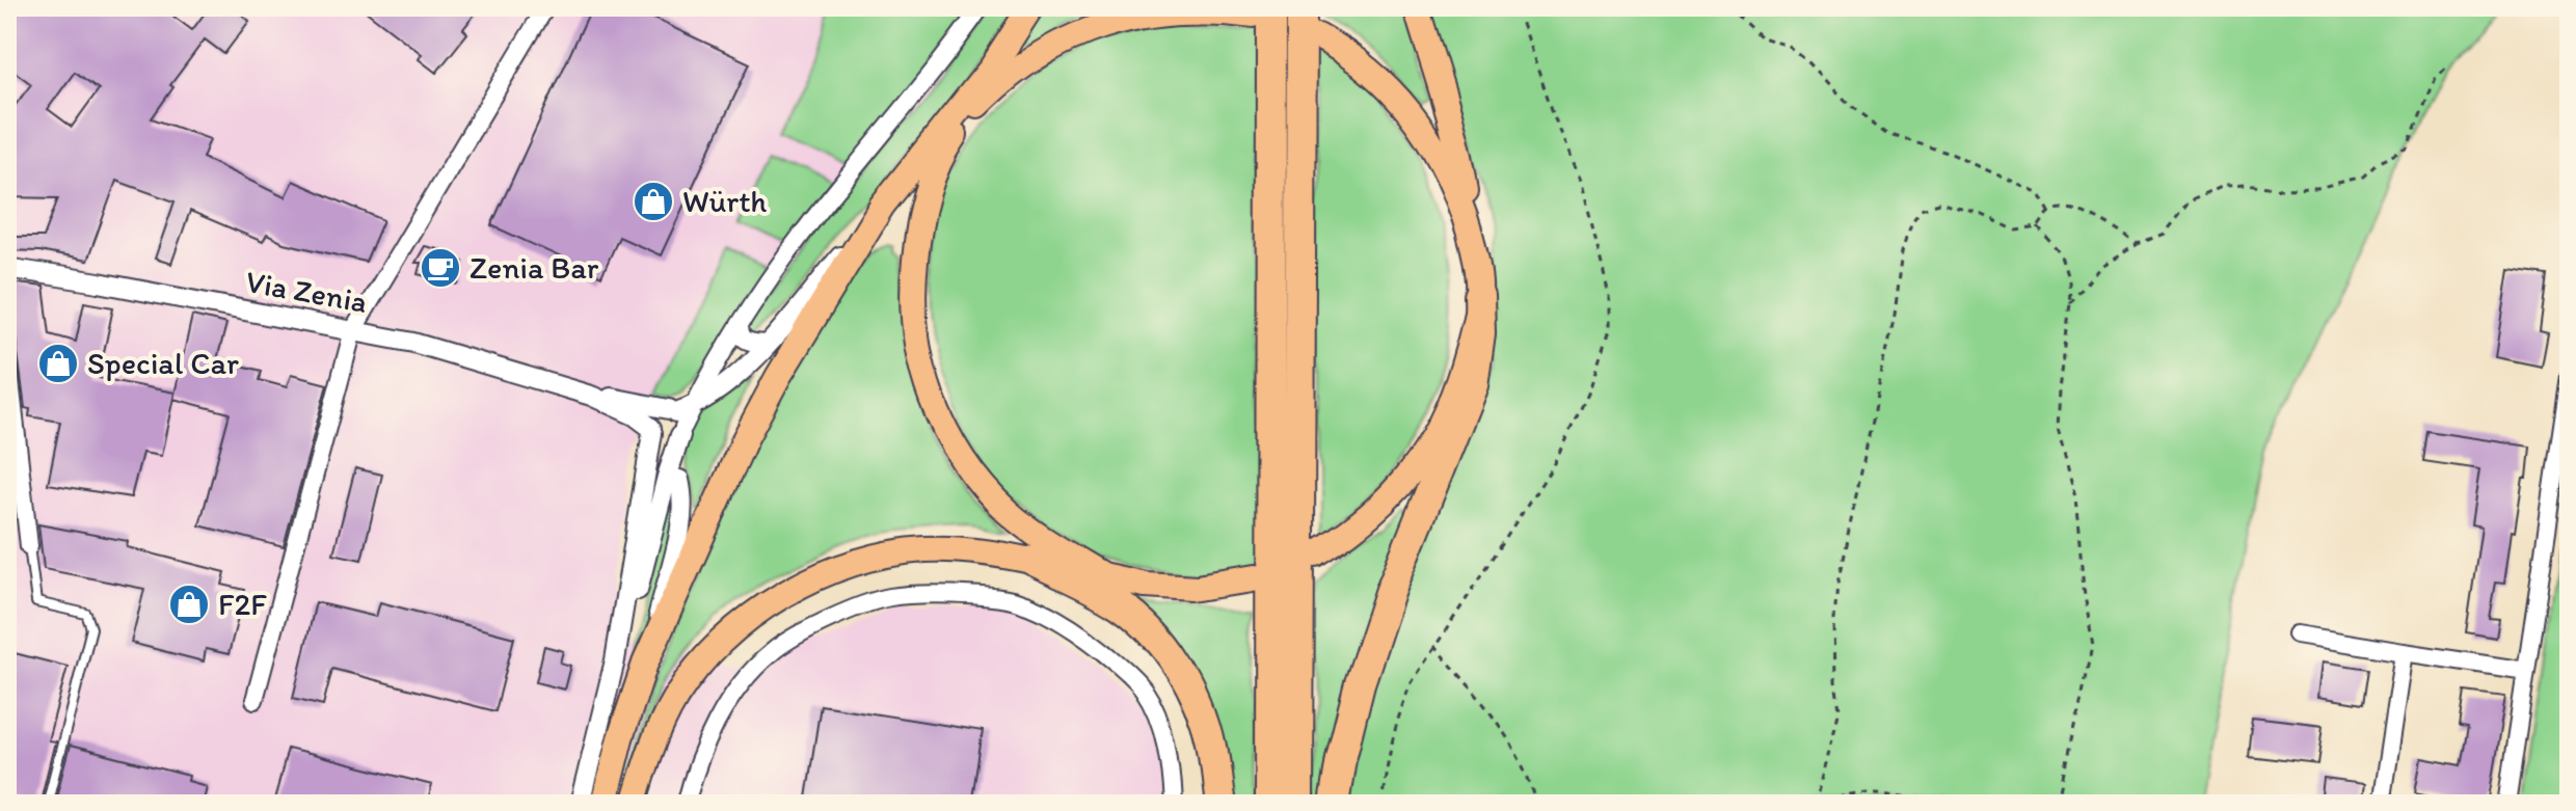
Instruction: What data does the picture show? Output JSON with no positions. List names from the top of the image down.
{
  "streets": {
    "street": ["Via Zenia"]
  },
  "places": {
    "shop": ["Würth", "Special Car", "F2F"],
    "cafe": ["Zenia Bar"]
  }
}
